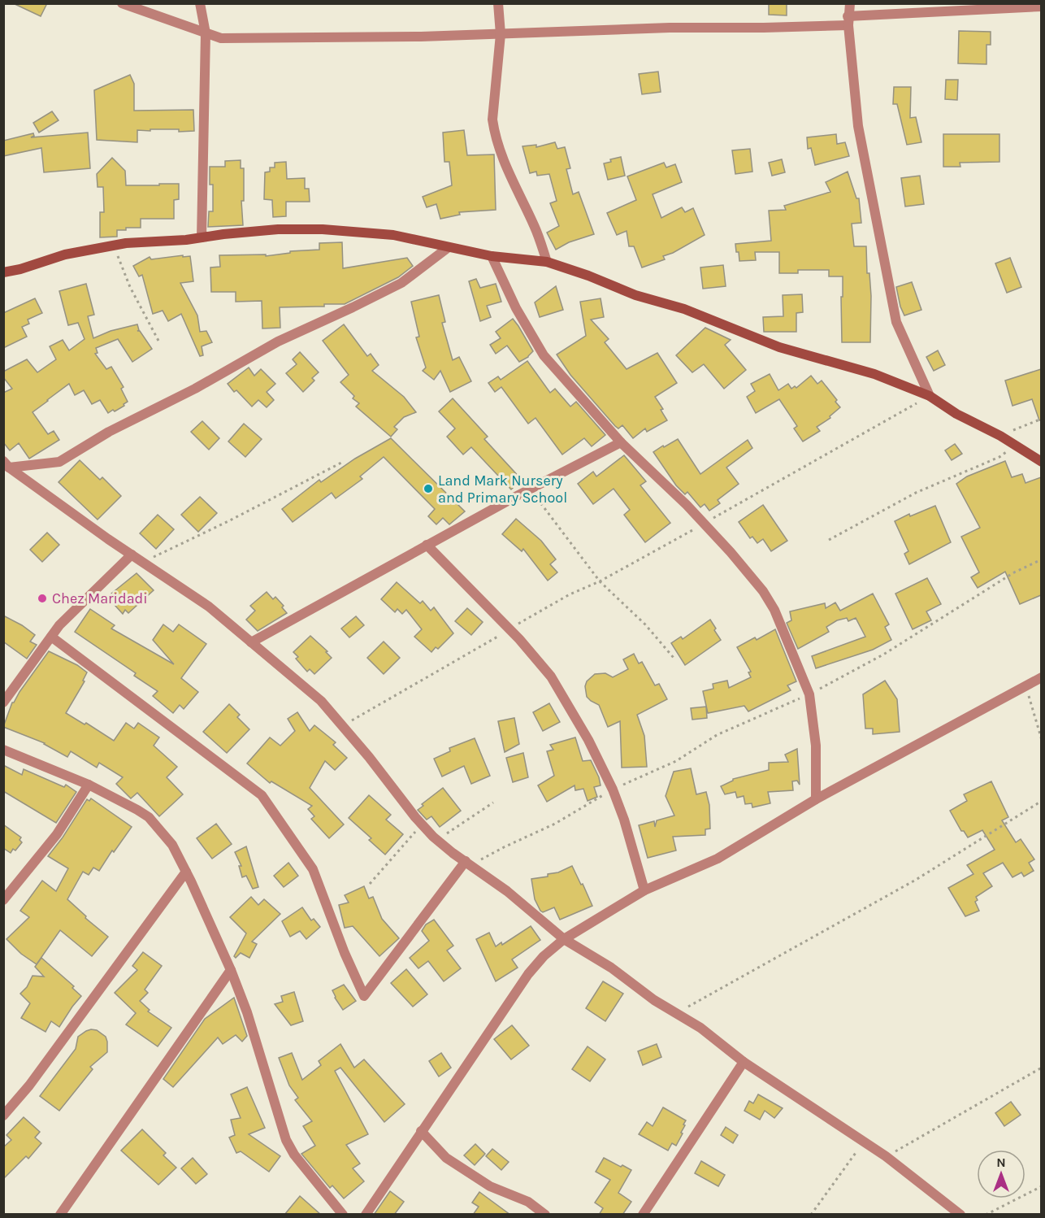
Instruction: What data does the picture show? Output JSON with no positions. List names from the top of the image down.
{
  "places": ["Land Mark Nursery and Primary School", "Chez Maridadi"],
  "north": "top"
}
